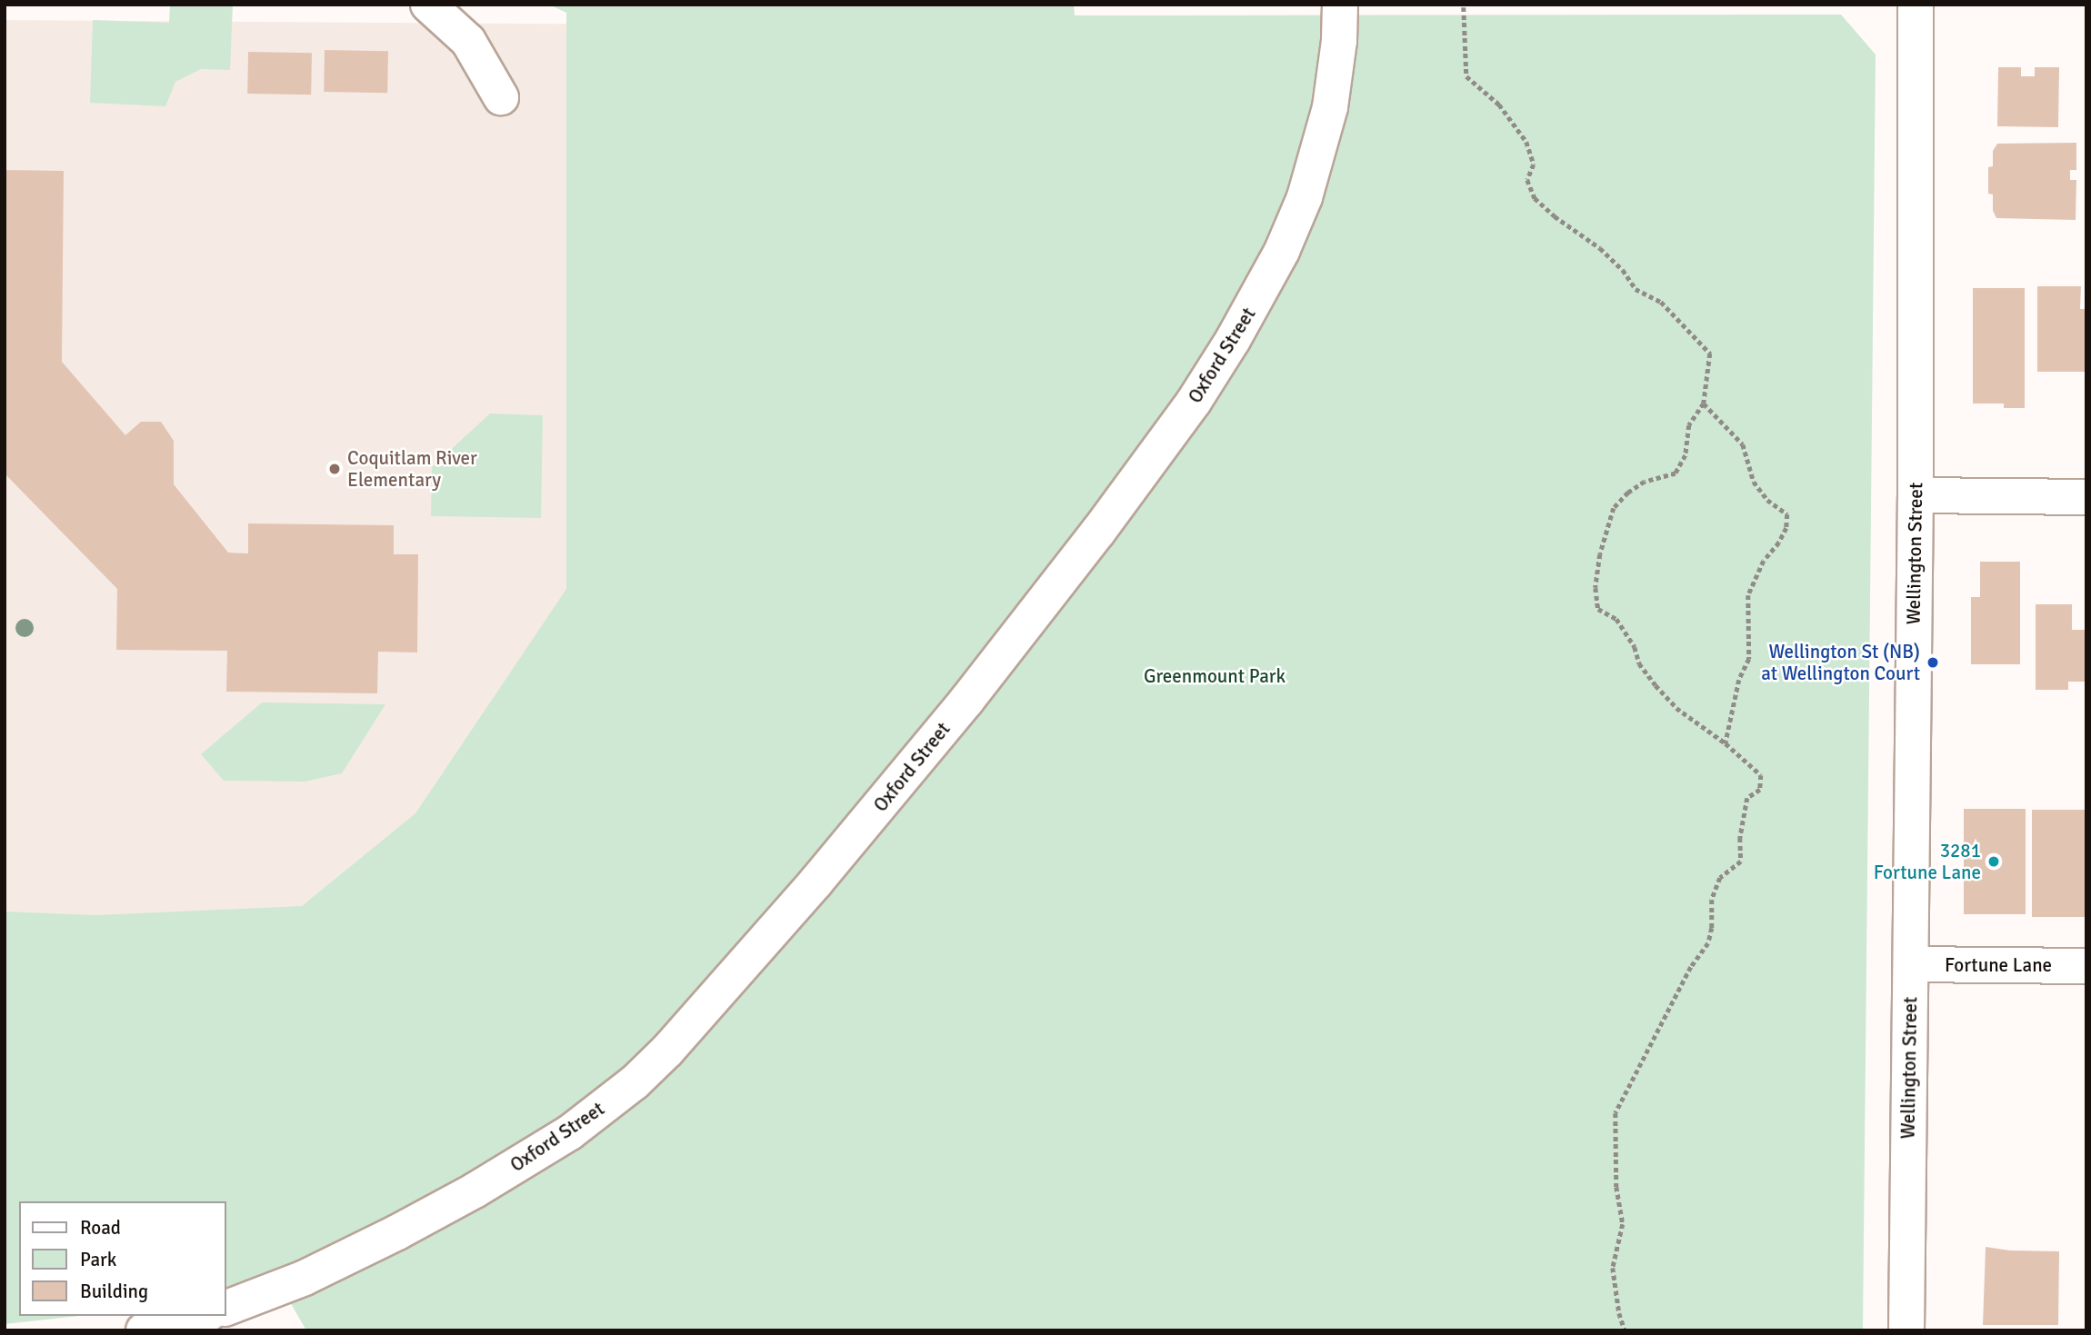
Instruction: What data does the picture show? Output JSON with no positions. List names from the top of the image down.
{
  "streets": {
    "street": ["Oxford Street", "Wellington Street", "Fortune Lane"]
  },
  "crossings": [
    ["Wellington Street", "Fortune Lane"]
  ],
  "parks": ["Greenmount Park"],
  "places": ["Coquitlam River Elementary", "Wellington St (NB) at Wellington Court", "3281 Fortune Lane"],
  "legend": ["Road", "Park", "Building"]
}
